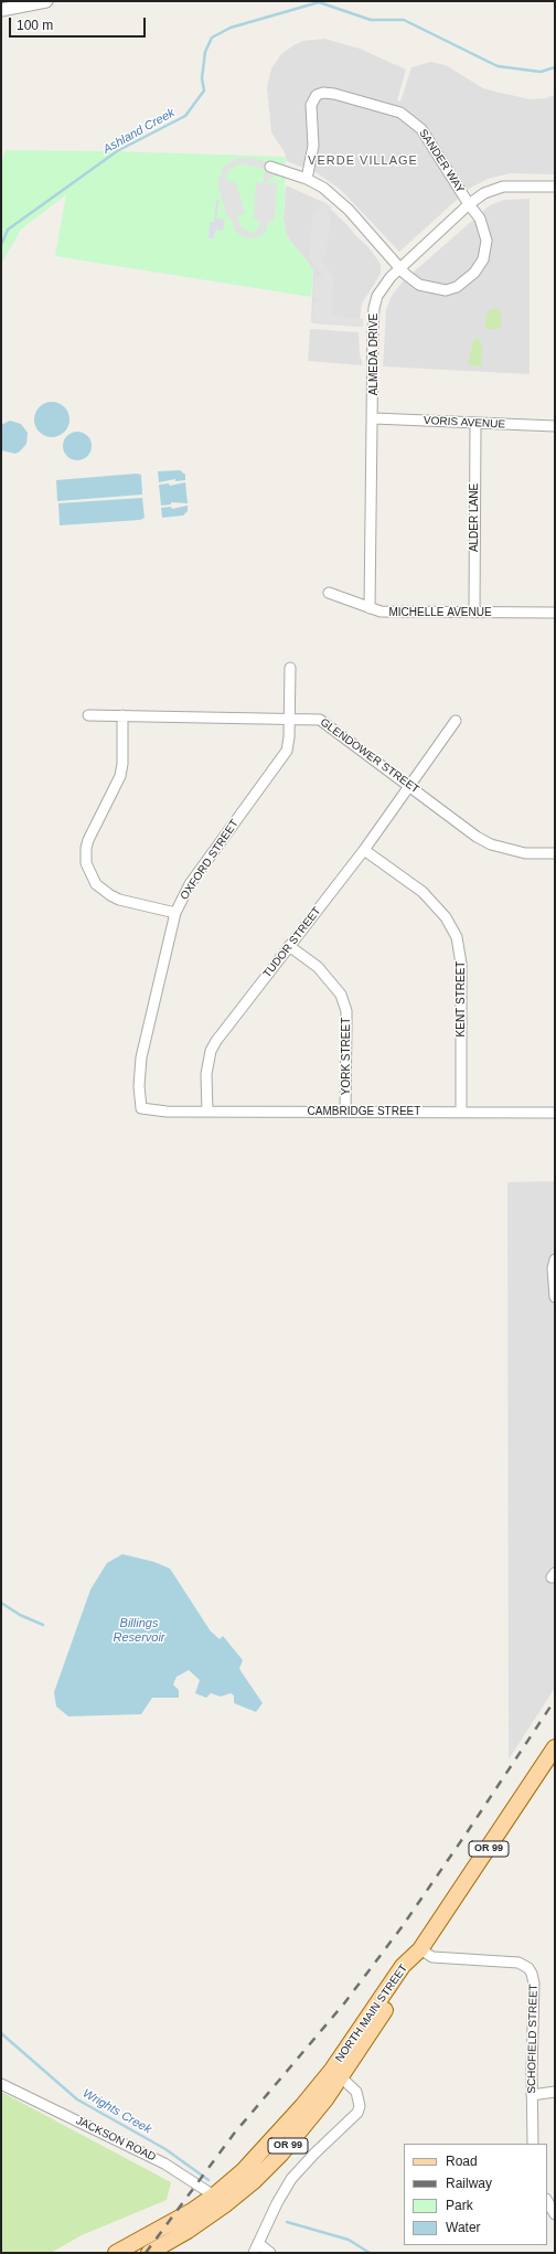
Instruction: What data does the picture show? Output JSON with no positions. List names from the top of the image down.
{
  "streets": {
    "main road": ["OR 99", "NORTH MAIN STREET"],
    "street": [
      "SANDER WAY",
      "ALMEDA DRIVE",
      "VORIS AVENUE",
      "ALDER LANE",
      "MICHELLE AVENUE",
      "GLENDOWER STREET",
      "OXFORD STREET",
      "TUDOR STREET",
      "KENT STREET",
      "YORK STREET",
      "CAMBRIDGE STREET",
      "SCHOFIELD STREET",
      "JACKSON ROAD"
    ]
  },
  "crossings": [
    ["SANDER WAY", "ALMEDA DRIVE"],
    ["ALMEDA DRIVE", "VORIS AVENUE"],
    ["ALMEDA DRIVE", "MICHELLE AVENUE"],
    ["VORIS AVENUE", "ALDER LANE"],
    ["ALDER LANE", "MICHELLE AVENUE"],
    ["GLENDOWER STREET", "OXFORD STREET"],
    ["GLENDOWER STREET", "TUDOR STREET"],
    ["OXFORD STREET", "CAMBRIDGE STREET"],
    ["TUDOR STREET", "KENT STREET"],
    ["TUDOR STREET", "YORK STREET"],
    ["TUDOR STREET", "CAMBRIDGE STREET"],
    ["KENT STREET", "CAMBRIDGE STREET"],
    ["YORK STREET", "CAMBRIDGE STREET"],
    ["OR 99", "NORTH MAIN STREET"],
    ["OR 99", "JACKSON ROAD"],
    ["NORTH MAIN STREET", "SCHOFIELD STREET"]
  ],
  "districts": ["VERDE VILLAGE"],
  "water": ["Ashland Creek", "Billings Reservoir", "Wrights Creek"],
  "legend": [
    "Road",
    "Railway",
    "Park",
    "Water"
  ],
  "scale_bar": "100 m"
}
